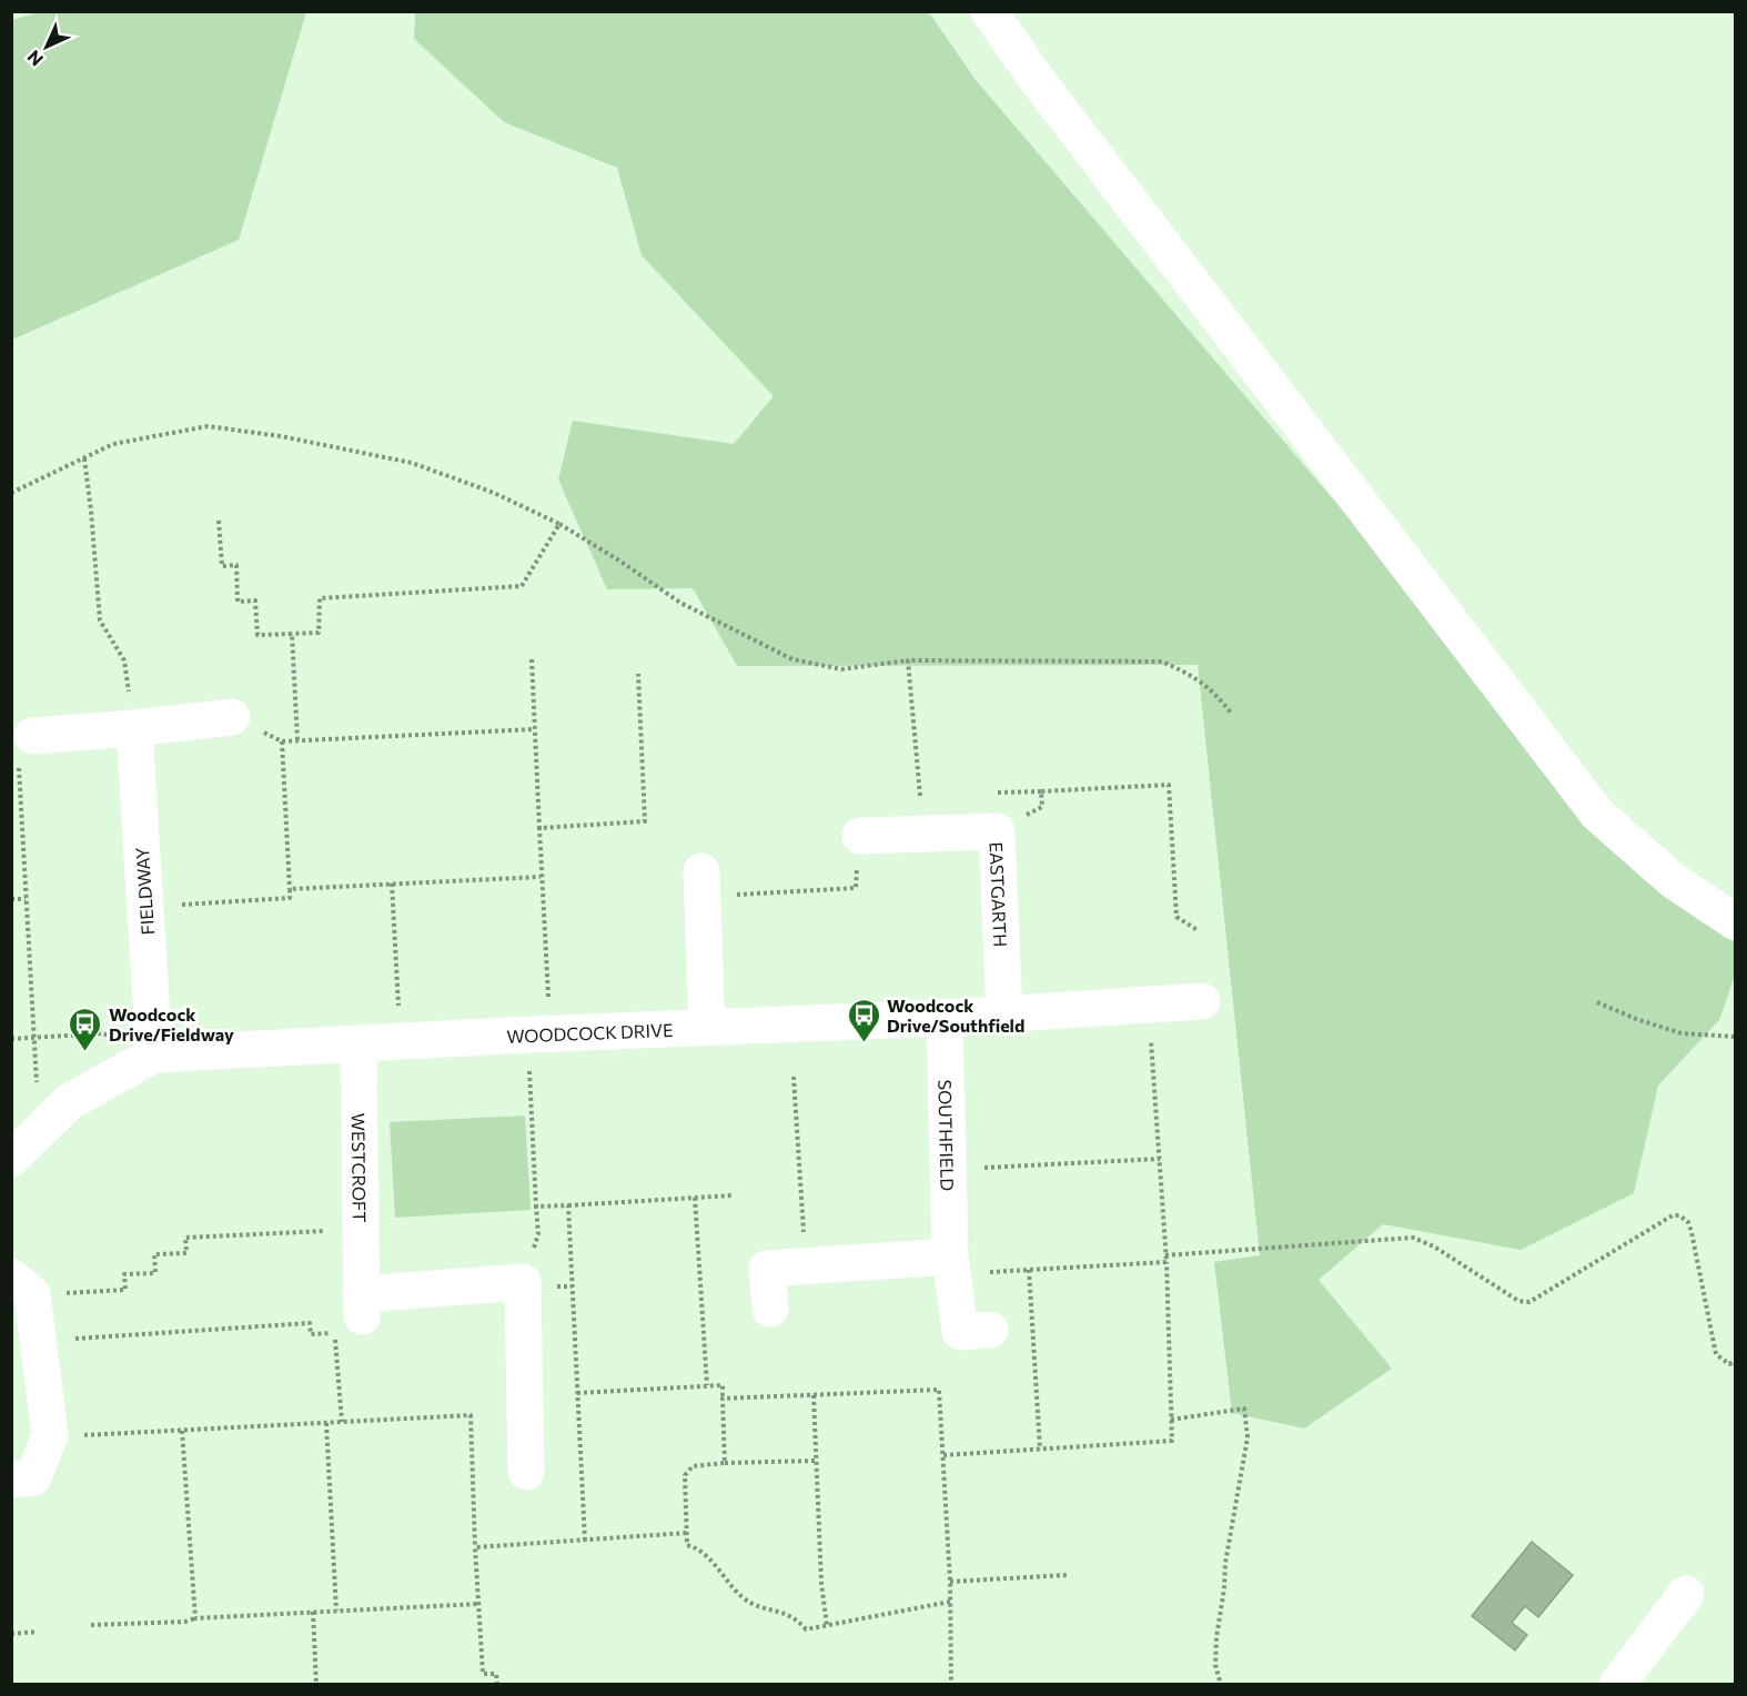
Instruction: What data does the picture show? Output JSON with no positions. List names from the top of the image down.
{
  "streets": {
    "street": [
      "FIELDWAY",
      "EASTGARTH",
      "WOODCOCK DRIVE",
      "SOUTHFIELD",
      "WESTCROFT"
    ]
  },
  "crossings": [
    ["FIELDWAY", "WOODCOCK DRIVE"],
    ["EASTGARTH", "WOODCOCK DRIVE"],
    ["WOODCOCK DRIVE", "SOUTHFIELD"],
    ["WOODCOCK DRIVE", "WESTCROFT"]
  ],
  "places": {
    "bus stop": ["Woodcock Drive/Southfield", "Woodcock Drive/Fieldway"]
  },
  "north": "bottom left"
}
